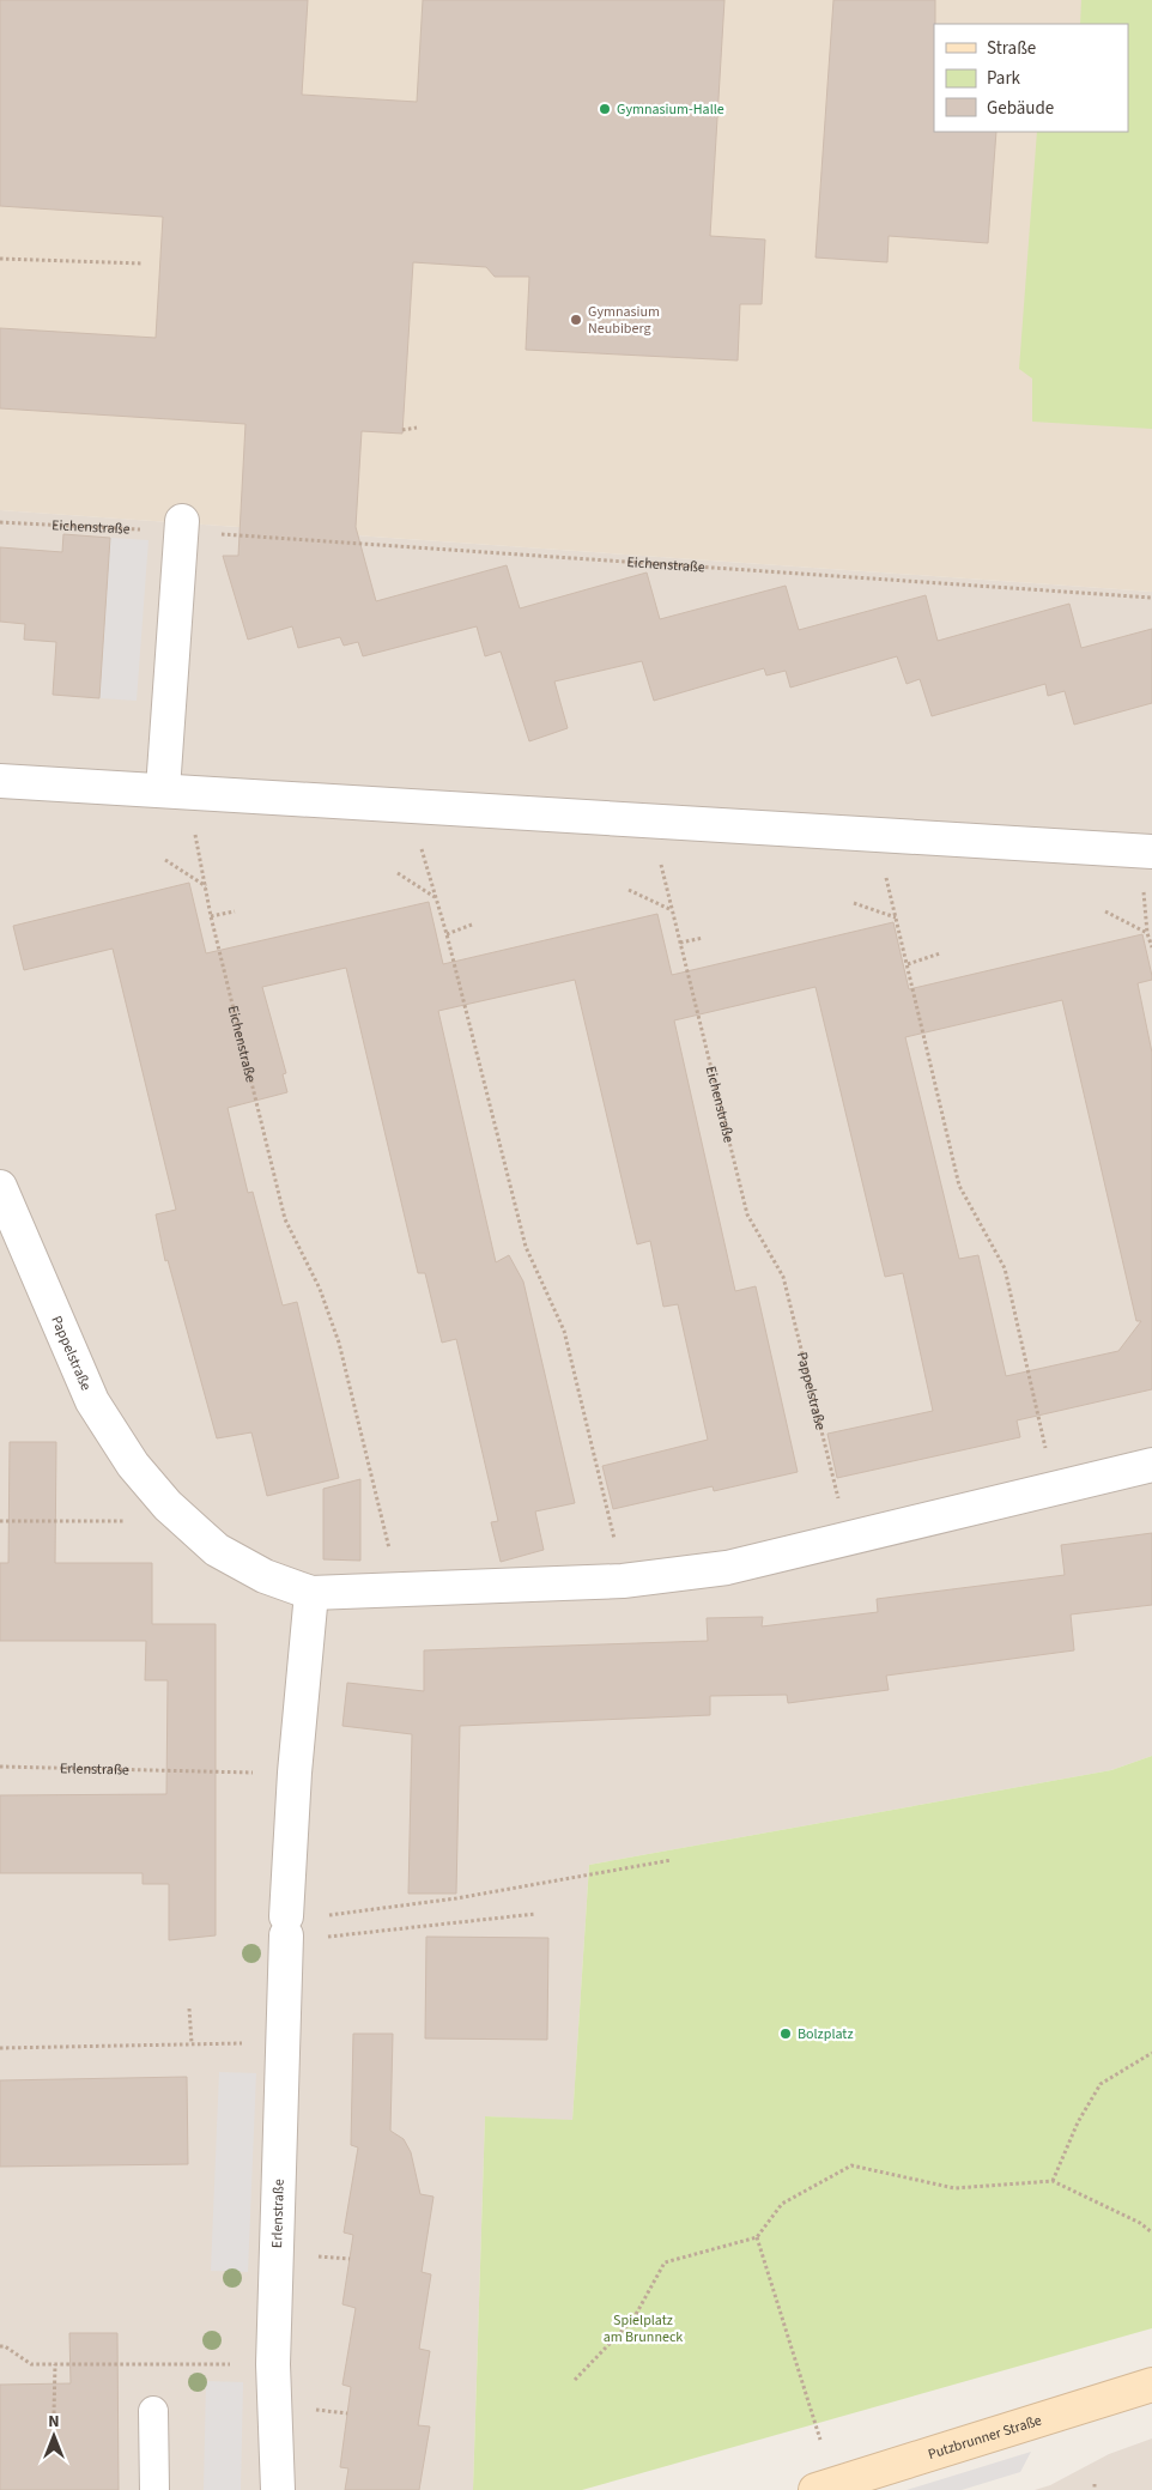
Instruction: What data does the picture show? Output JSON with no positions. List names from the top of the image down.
{
  "streets": {
    "main road": ["Putzbrunner Straße"],
    "street": ["Pappelstraße", "Erlenstraße"],
    "path": ["Eichenstraße"]
  },
  "crossings": [
    ["Eichenstraße", "Pappelstraße"],
    ["Pappelstraße", "Erlenstraße"]
  ],
  "parks": ["Spielplatz am Brunneck"],
  "places": ["Gymnasium-Halle", "Gymnasium Neubiberg", "Bolzplatz"],
  "legend": ["Straße", "Park", "Gebäude"],
  "north": "top"
}
